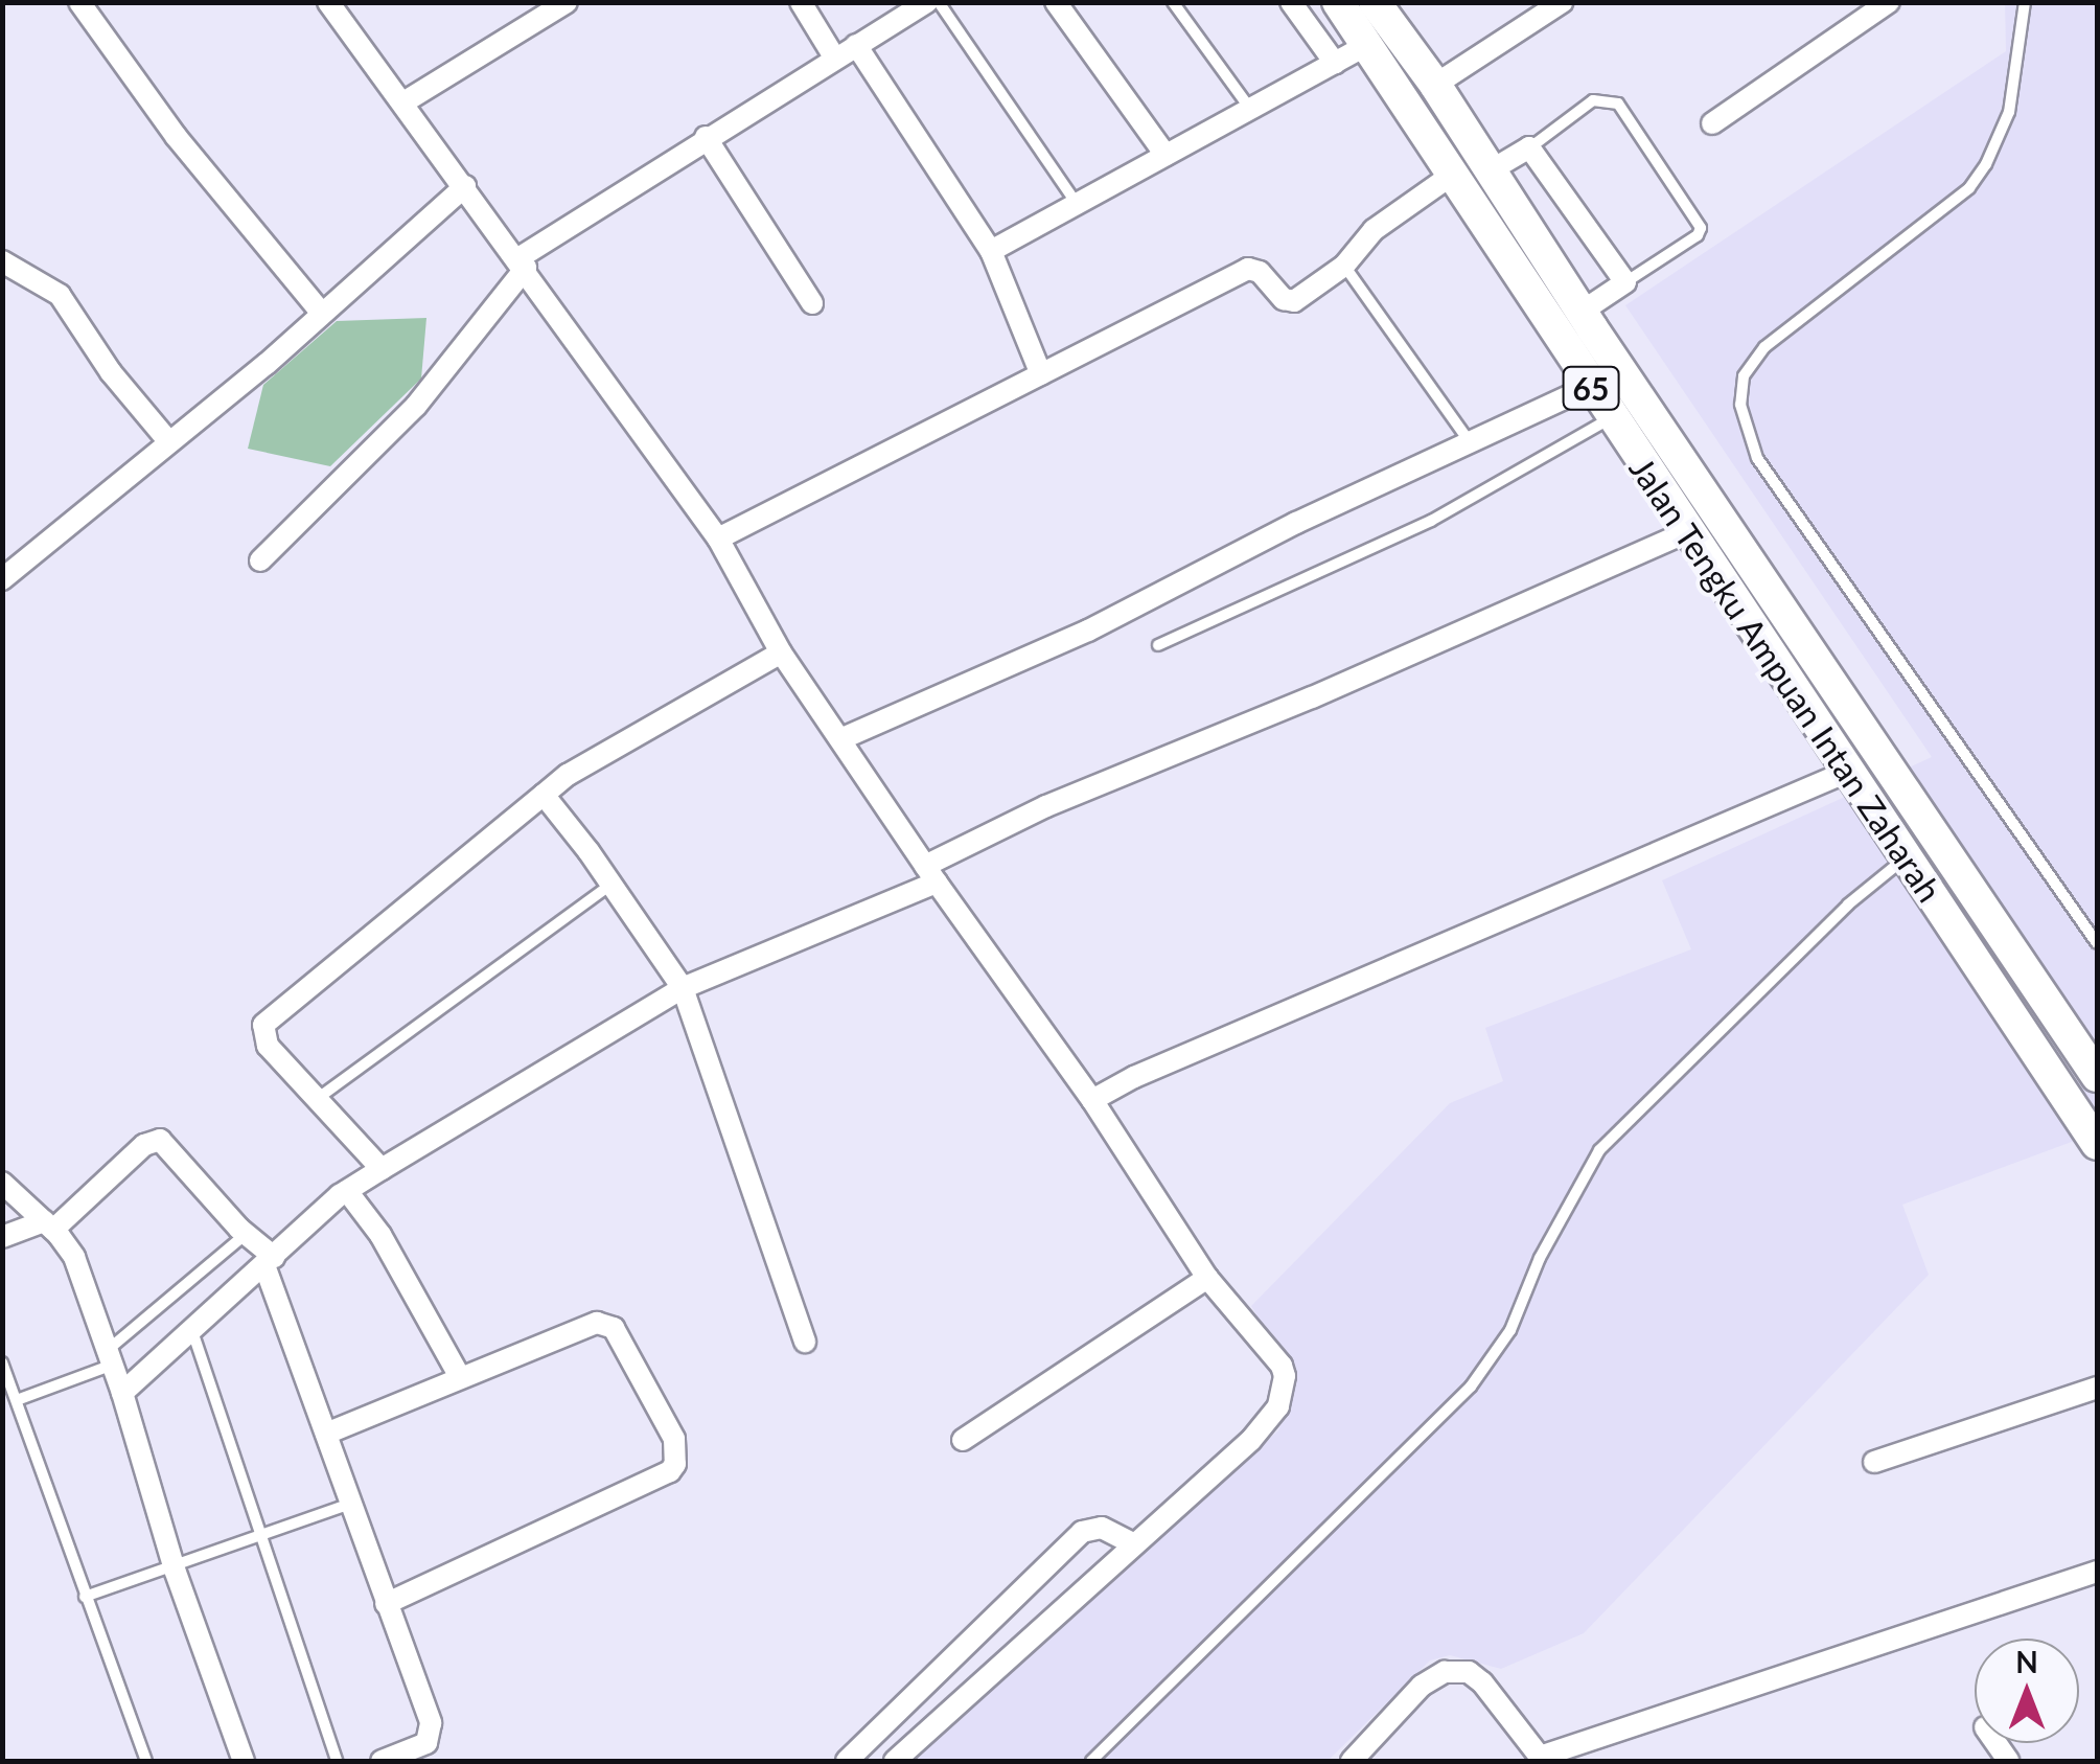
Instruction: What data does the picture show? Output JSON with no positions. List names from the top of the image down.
{
  "streets": {
    "main road": ["65", "Jalan Tengku Ampuan Intan Zaharah"]
  },
  "north": "top"
}
